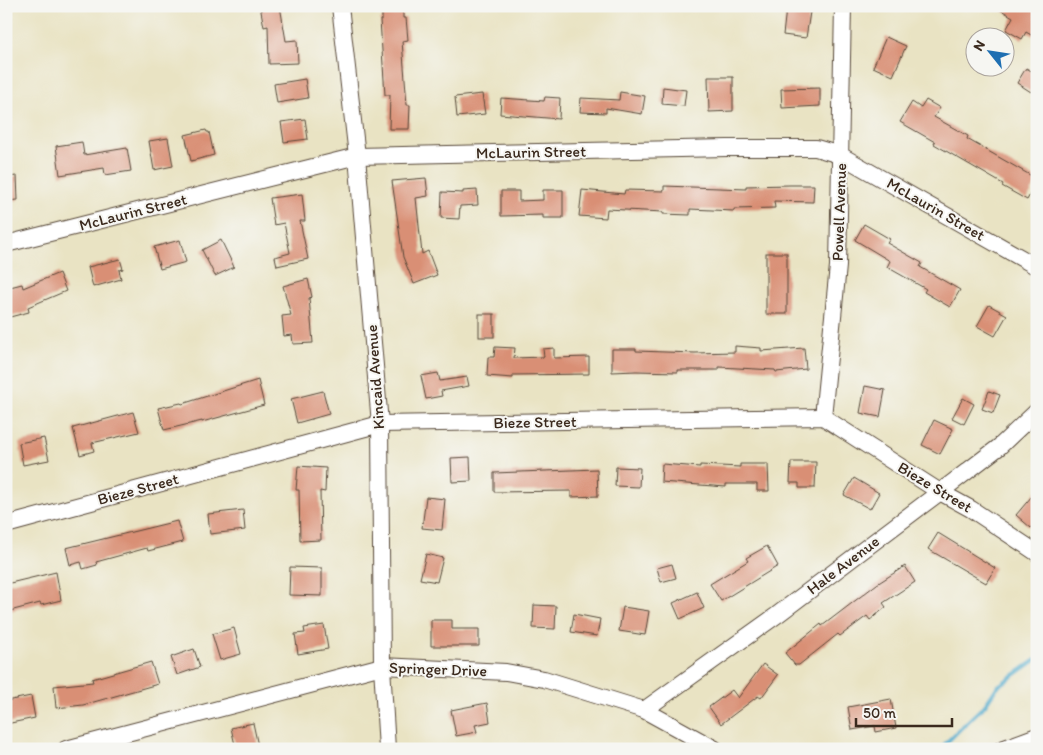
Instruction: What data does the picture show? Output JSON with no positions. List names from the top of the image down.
{
  "streets": {
    "street": [
      "McLaurin Street",
      "Powell Avenue",
      "Kincaid Avenue",
      "Bieze Street",
      "Hale Avenue",
      "Springer Drive"
    ]
  },
  "crossings": [
    ["McLaurin Street", "Powell Avenue"],
    ["McLaurin Street", "Kincaid Avenue"],
    ["Powell Avenue", "Bieze Street"],
    ["Kincaid Avenue", "Bieze Street"],
    ["Kincaid Avenue", "Springer Drive"],
    ["Bieze Street", "Hale Avenue"],
    ["Hale Avenue", "Springer Drive"]
  ],
  "scale_bar": "50 m",
  "north": "top left"
}
